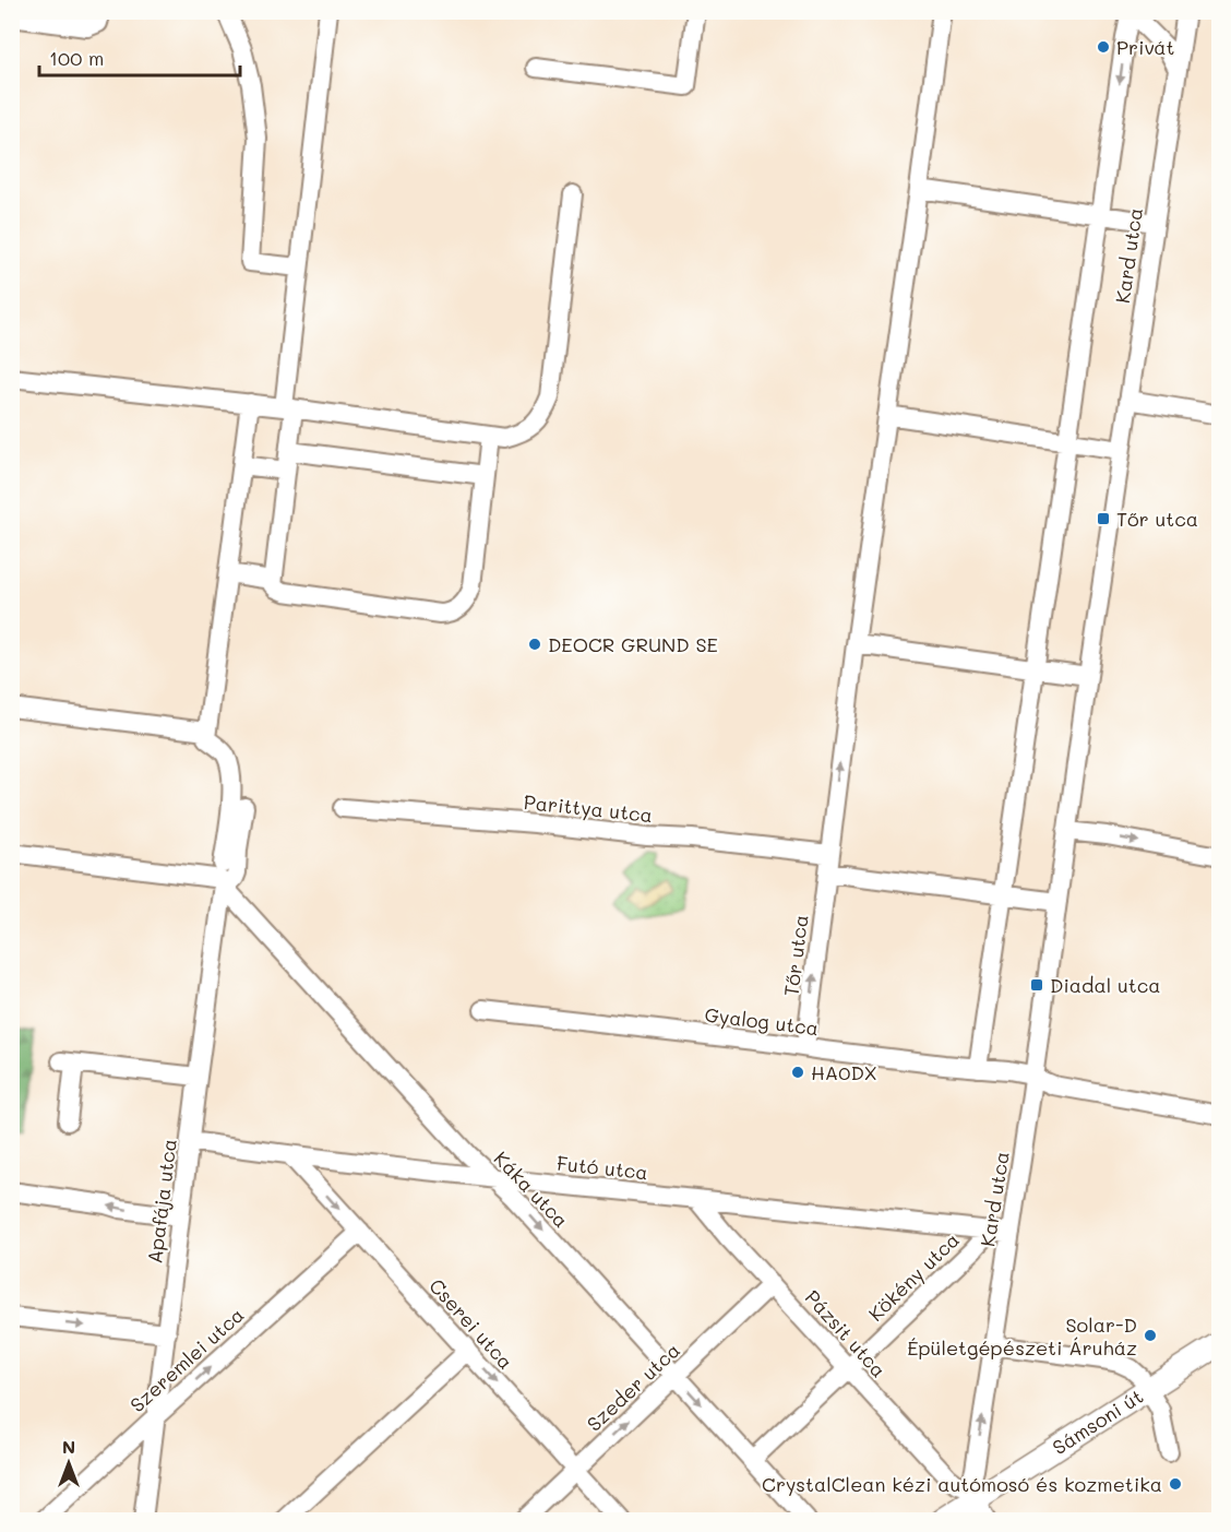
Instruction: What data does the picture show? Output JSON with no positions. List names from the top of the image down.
{
  "streets": {
    "main road": ["Sámsoni út"],
    "street": [
      "Kard utca",
      "Parittya utca",
      "Tőr utca",
      "Gyalog utca",
      "Futó utca",
      "Káka utca",
      "Apafája utca",
      "Kökény utca",
      "Cserei utca",
      "Pázsit utca",
      "Szeremlei utca",
      "Szeder utca"
    ]
  },
  "crossings": [
    ["Kard utca", "Tőr utca"],
    ["Kard utca", "Gyalog utca"],
    ["Kard utca", "Futó utca"],
    ["Kard utca", "Pázsit utca"],
    ["Kard utca", "Sámsoni út"],
    ["Parittya utca", "Tőr utca"],
    ["Tőr utca", "Gyalog utca"],
    ["Futó utca", "Káka utca"],
    ["Futó utca", "Apafája utca"],
    ["Futó utca", "Kökény utca"],
    ["Futó utca", "Cserei utca"],
    ["Futó utca", "Pázsit utca"],
    ["Káka utca", "Apafája utca"],
    ["Káka utca", "Kökény utca"],
    ["Káka utca", "Szeder utca"],
    ["Apafája utca", "Szeremlei utca"],
    ["Kökény utca", "Pázsit utca"],
    ["Cserei utca", "Szeremlei utca"],
    ["Cserei utca", "Szeder utca"],
    ["Pázsit utca", "Szeder utca"],
    ["Pázsit utca", "Sámsoni út"]
  ],
  "one_way": [
    "Tőr utca",
    "Káka utca",
    "Cserei utca",
    "Szeder utca"
  ],
  "places": {
    "other": [
      "Privát",
      "DEOCR GRUND SE",
      "HA0DX",
      "Solar-D Épületgépészeti Áruház",
      "CrystalClean kézi autómosó és kozmetika"
    ],
    "transit": ["Tőr utca", "Diadal utca"]
  },
  "scale_bar": "100 m",
  "north": "top"
}
